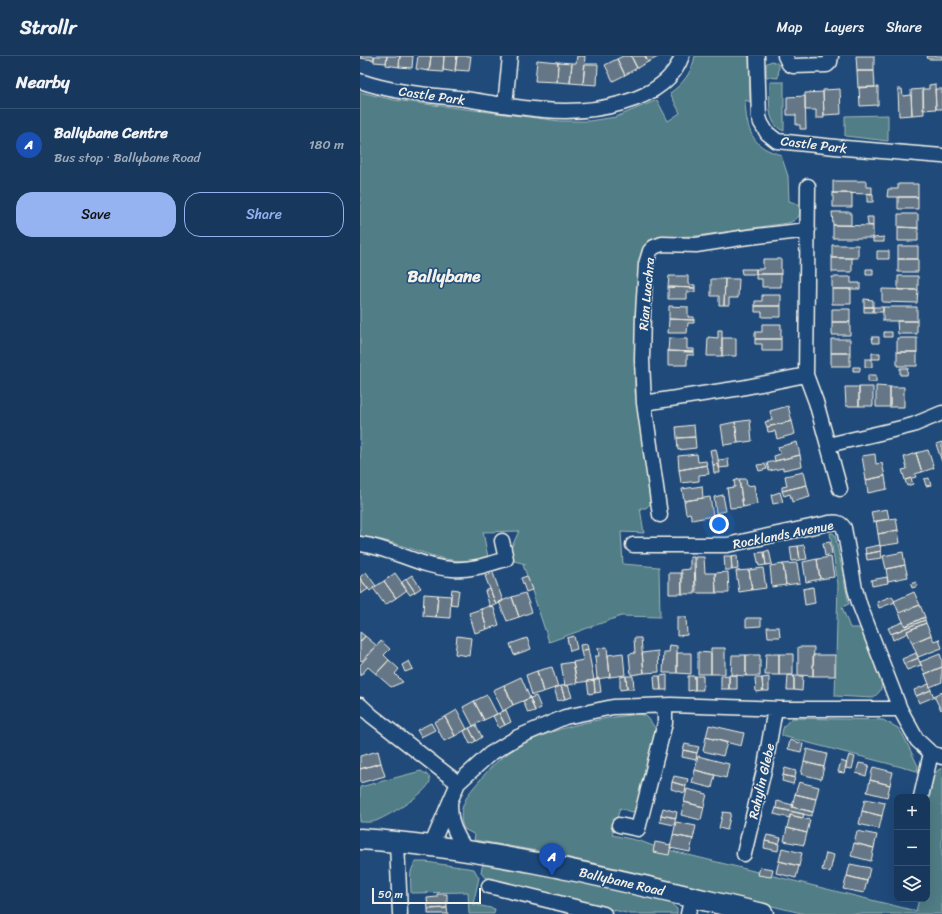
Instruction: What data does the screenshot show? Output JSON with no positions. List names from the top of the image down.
{
  "streets": {
    "main road": ["Ballybane Road"],
    "street": [
      "Castle Park",
      "Rian Luachra",
      "Rocklands Avenue",
      "Rahylin Glebe"
    ]
  },
  "districts": ["Ballybane"],
  "scale_bar": "50 m",
  "page": {
    "header": "Strollr",
    "nav": ["Map", "Layers", "Share"],
    "heading": "Nearby",
    "list": [
      {
        "mark": "A",
        "name": "Ballybane Centre",
        "note": "Bus stop · Ballybane Road",
        "value": "180 m"
      }
    ],
    "buttons": ["Save", "Share"],
    "map_buttons": ["+", "−"],
    "pins": "A",
    "scale": "50 m"
  }
}
